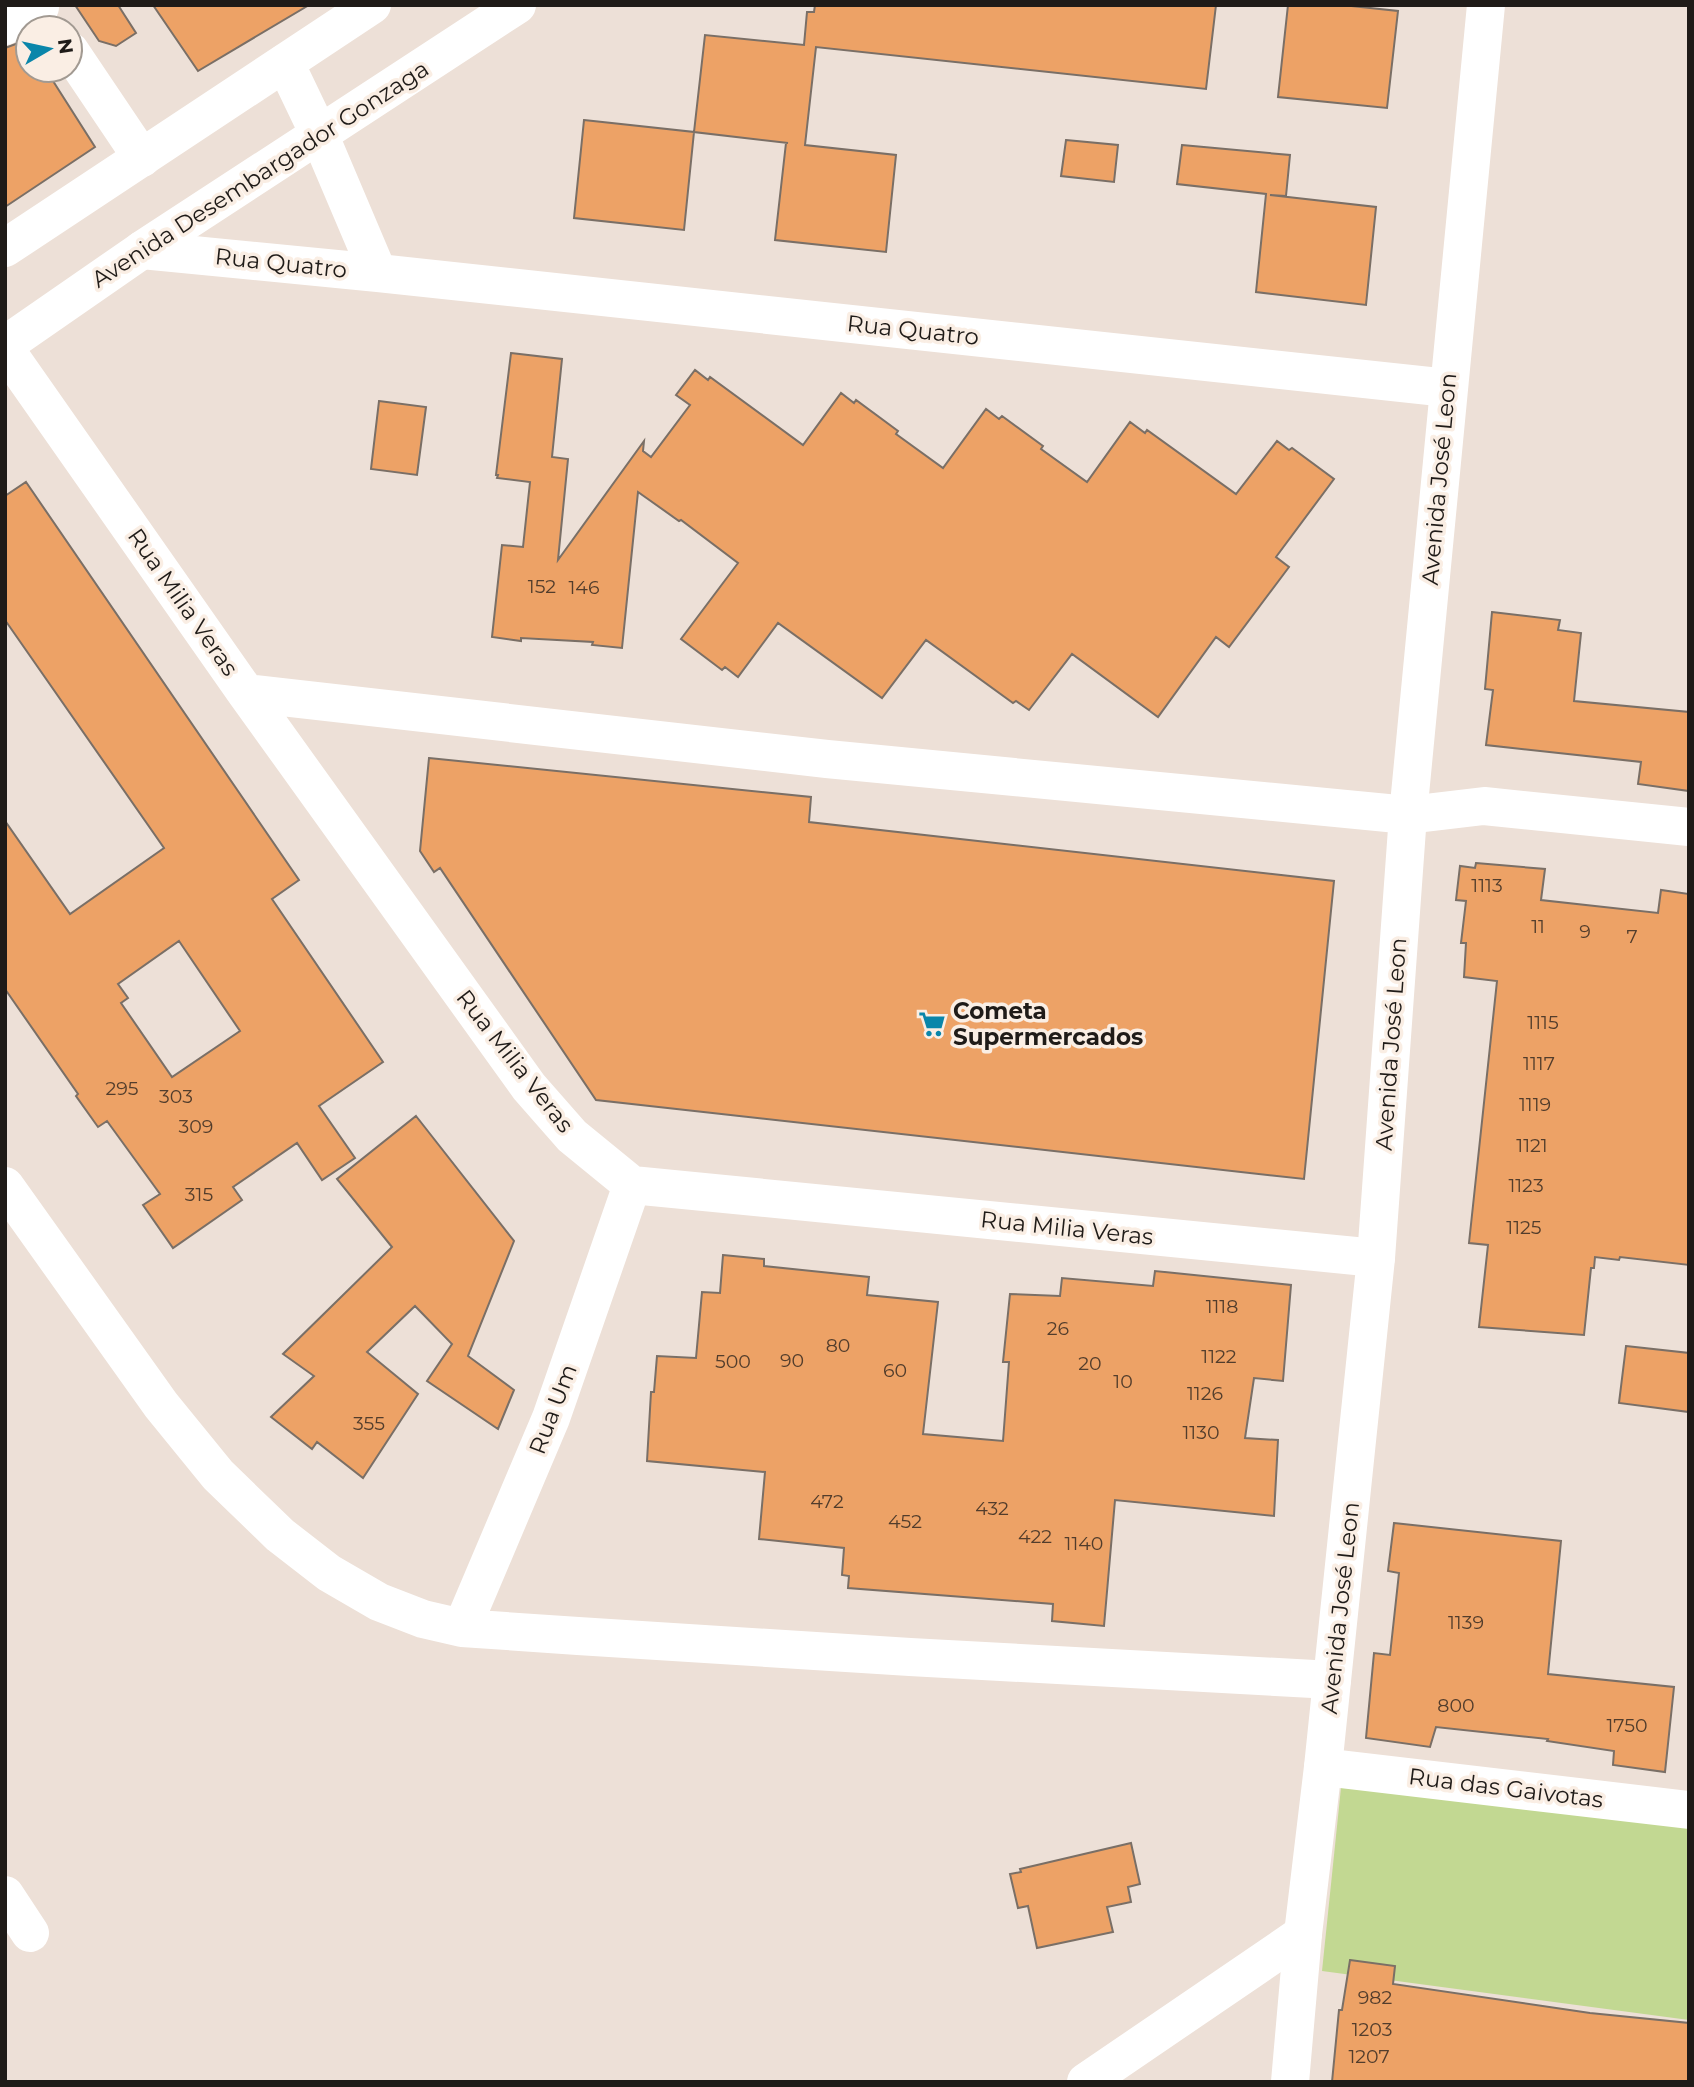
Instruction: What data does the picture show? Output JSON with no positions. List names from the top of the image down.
{
  "streets": {
    "street": [
      "Avenida Desembargador Gonzaga",
      "Rua Quatro",
      "Avenida José Leon",
      "Rua Milia Veras",
      "Rua Um",
      "Rua das Gaivotas"
    ]
  },
  "crossings": [
    ["Avenida Desembargador Gonzaga", "Rua Quatro"],
    ["Avenida Desembargador Gonzaga", "Rua Milia Veras"],
    ["Rua Quatro", "Avenida José Leon"],
    ["Avenida José Leon", "Rua Milia Veras"],
    ["Avenida José Leon", "Rua das Gaivotas"],
    ["Rua Milia Veras", "Rua Um"]
  ],
  "places": {
    "supermarket": ["Cometa Supermercados"]
  },
  "house_numbers": [
    "152",
    "146",
    "1113",
    "11",
    "9",
    "7",
    "1115",
    "1117",
    "295",
    "303",
    "1119",
    "309",
    "1121",
    "1123",
    "315",
    "1125",
    "1118",
    "26",
    "80",
    "1122",
    "90",
    "500",
    "20",
    "60",
    "10",
    "1126",
    "355",
    "1130",
    "472",
    "432",
    "452",
    "422",
    "1140",
    "1139",
    "800",
    "1750",
    "982",
    "1203",
    "1207"
  ],
  "north": "right"
}
